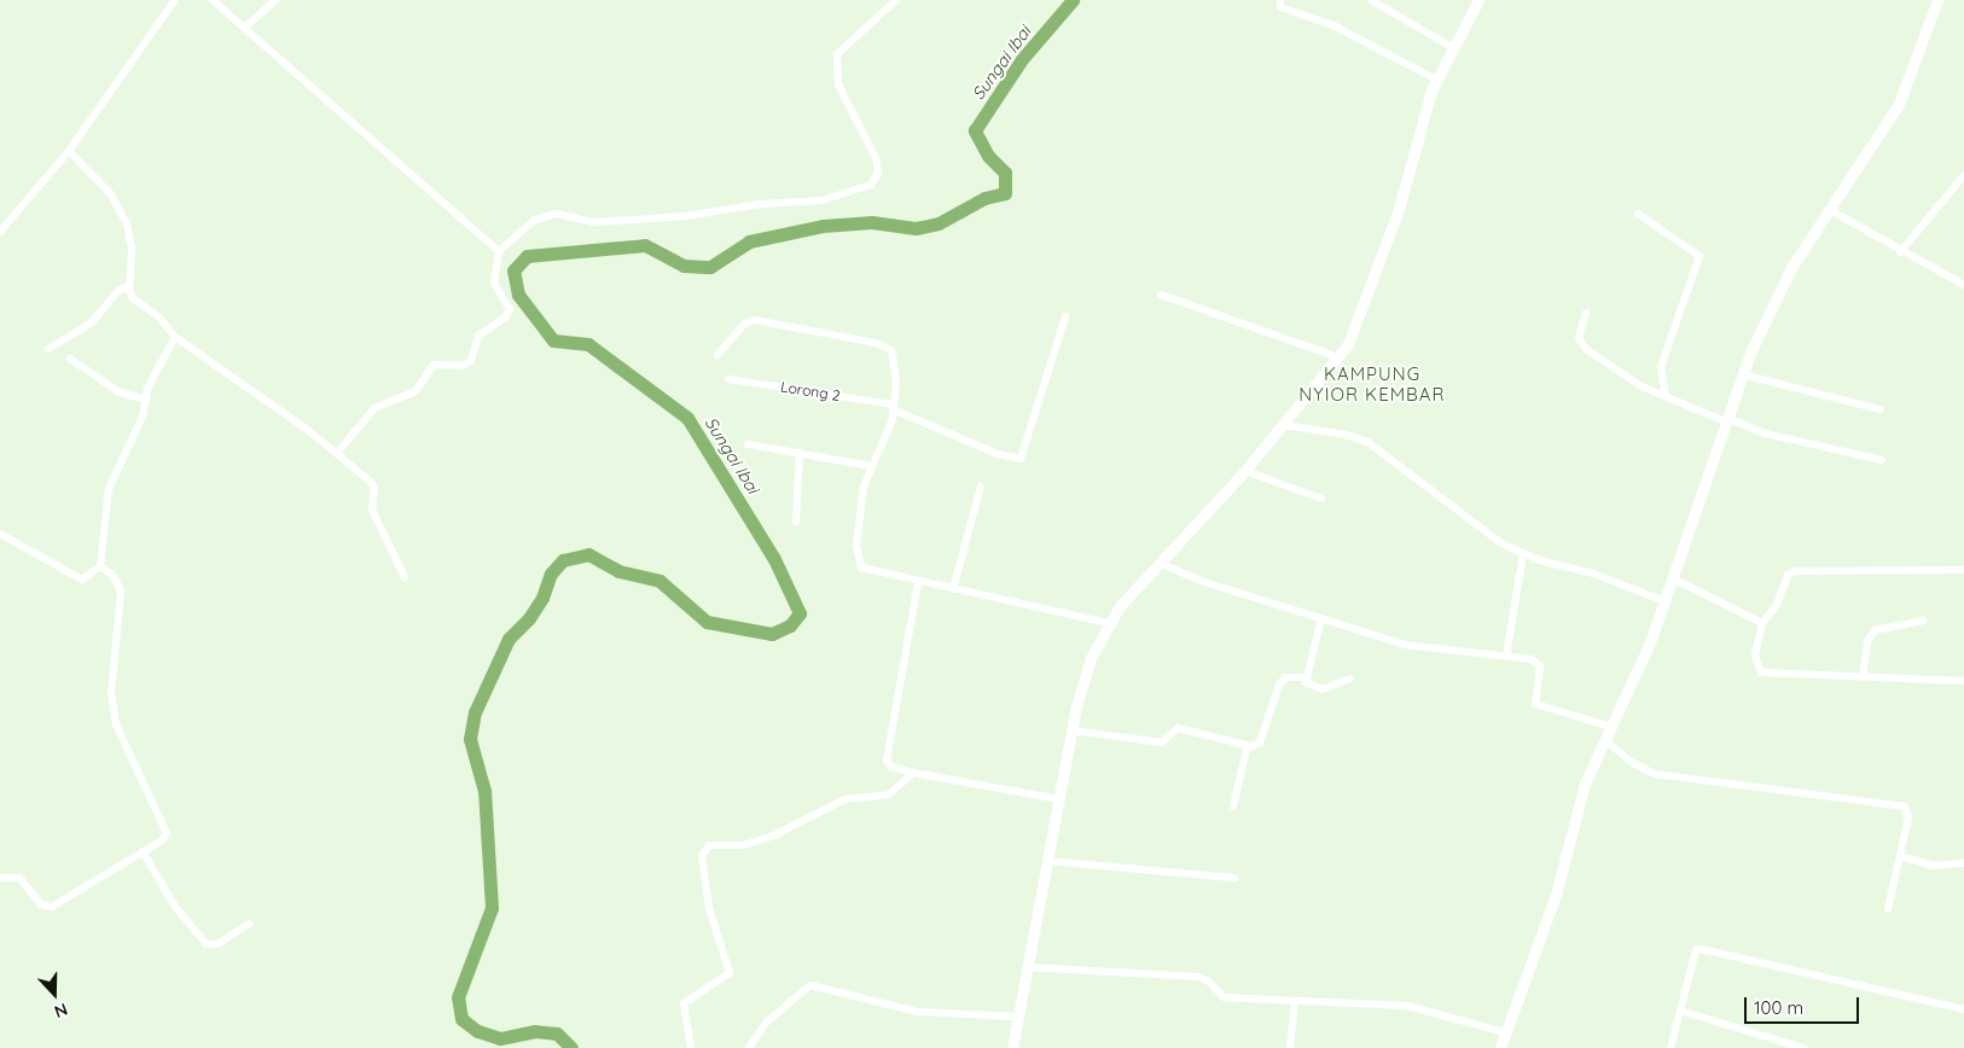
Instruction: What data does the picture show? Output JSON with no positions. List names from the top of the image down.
{
  "streets": {
    "street": ["Lorong 2"]
  },
  "districts": ["KAMPUNG NYIOR KEMBAR"],
  "water": ["Sungai Ibai"],
  "scale_bar": "100 m",
  "north": "bottom"
}
